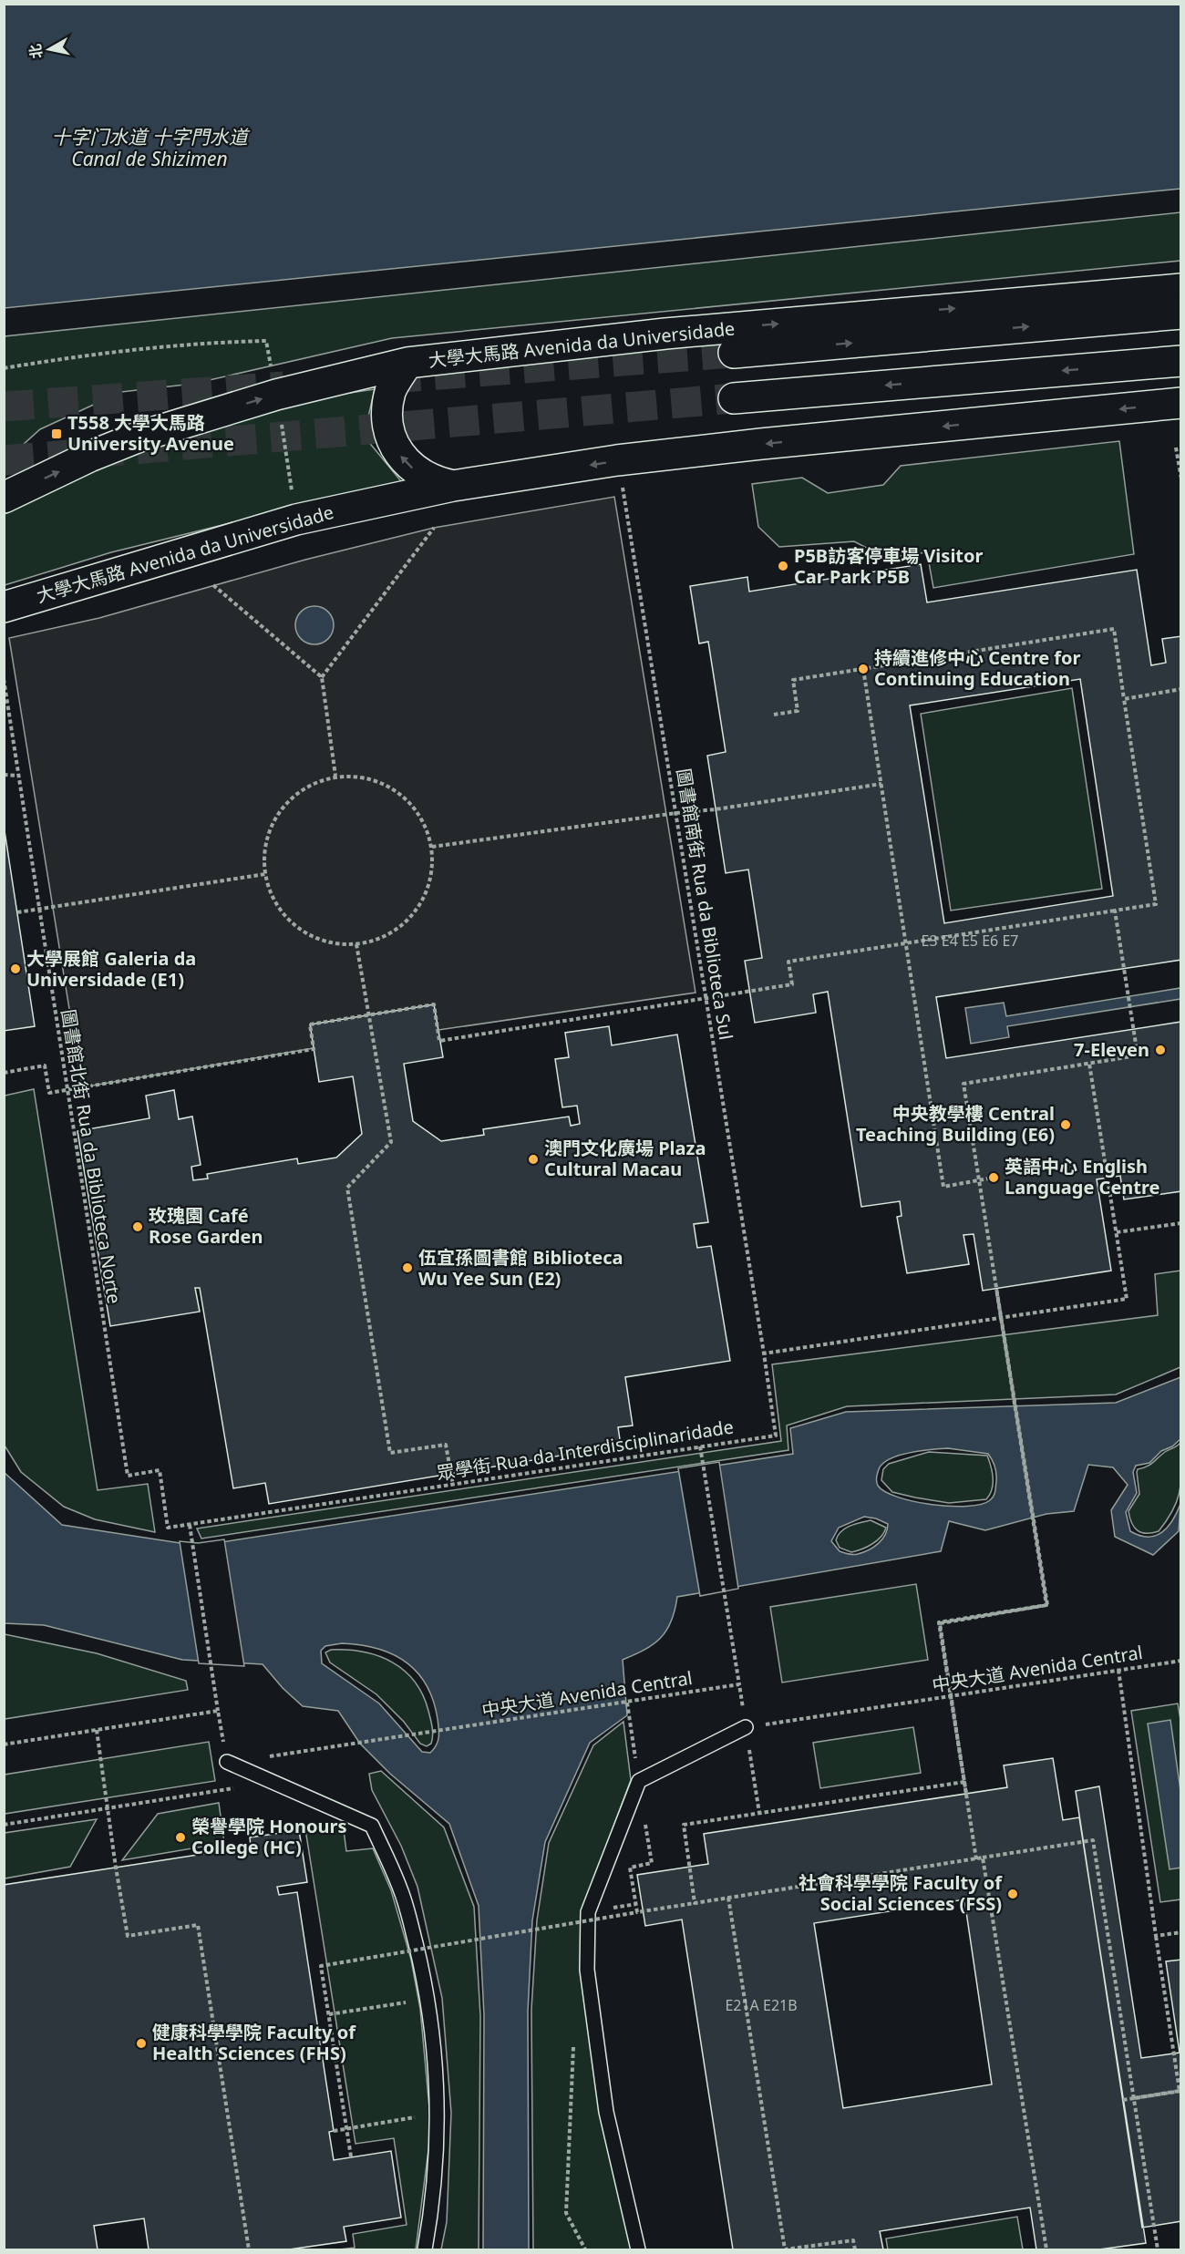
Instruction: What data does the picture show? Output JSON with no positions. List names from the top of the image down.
{
  "streets": {
    "main road": ["大學大馬路 Avenida da Universidade"],
    "path": [
      "圖書館南街 Rua da Biblioteca Sul",
      "圖書館北街 Rua da Biblioteca Norte",
      "眾學街 Rua da Interdisciplinaridade",
      "中央大道 Avenida Central"
    ]
  },
  "crossings": [
    ["大學大馬路 Avenida da Universidade", "圖書館南街 Rua da Biblioteca Sul"],
    ["圖書館南街 Rua da Biblioteca Sul", "眾學街 Rua da Interdisciplinaridade"],
    ["圖書館北街 Rua da Biblioteca Norte", "眾學街 Rua da Interdisciplinaridade"]
  ],
  "water": ["十字门水道 十字門水道 Canal de Shizimen"],
  "places": {
    "transit": ["T558 大學大馬路 University Avenue"],
    "other": [
      "P5B訪客停車場 Visitor Car Park P5B",
      "持續進修中心 Centre for Continuing Education",
      "大學展館 Galeria da Universidade (E1)",
      "7-Eleven",
      "中央教學樓 Central Teaching Building (E6)",
      "澳門文化廣場 Plaza Cultural Macau",
      "英語中心 English Language Centre",
      "玫瑰園 Café Rose Garden",
      "伍宜孫圖書館 Biblioteca Wu Yee Sun (E2)",
      "榮譽學院 Honours College (HC)",
      "社會科學學院 Faculty of Social Sciences (FSS)",
      "健康科學學院 Faculty of Health Sciences (FHS)"
    ]
  },
  "house_numbers": ["E3 E4 E5 E6 E7", "E21A E21B"],
  "north": "left"
}
